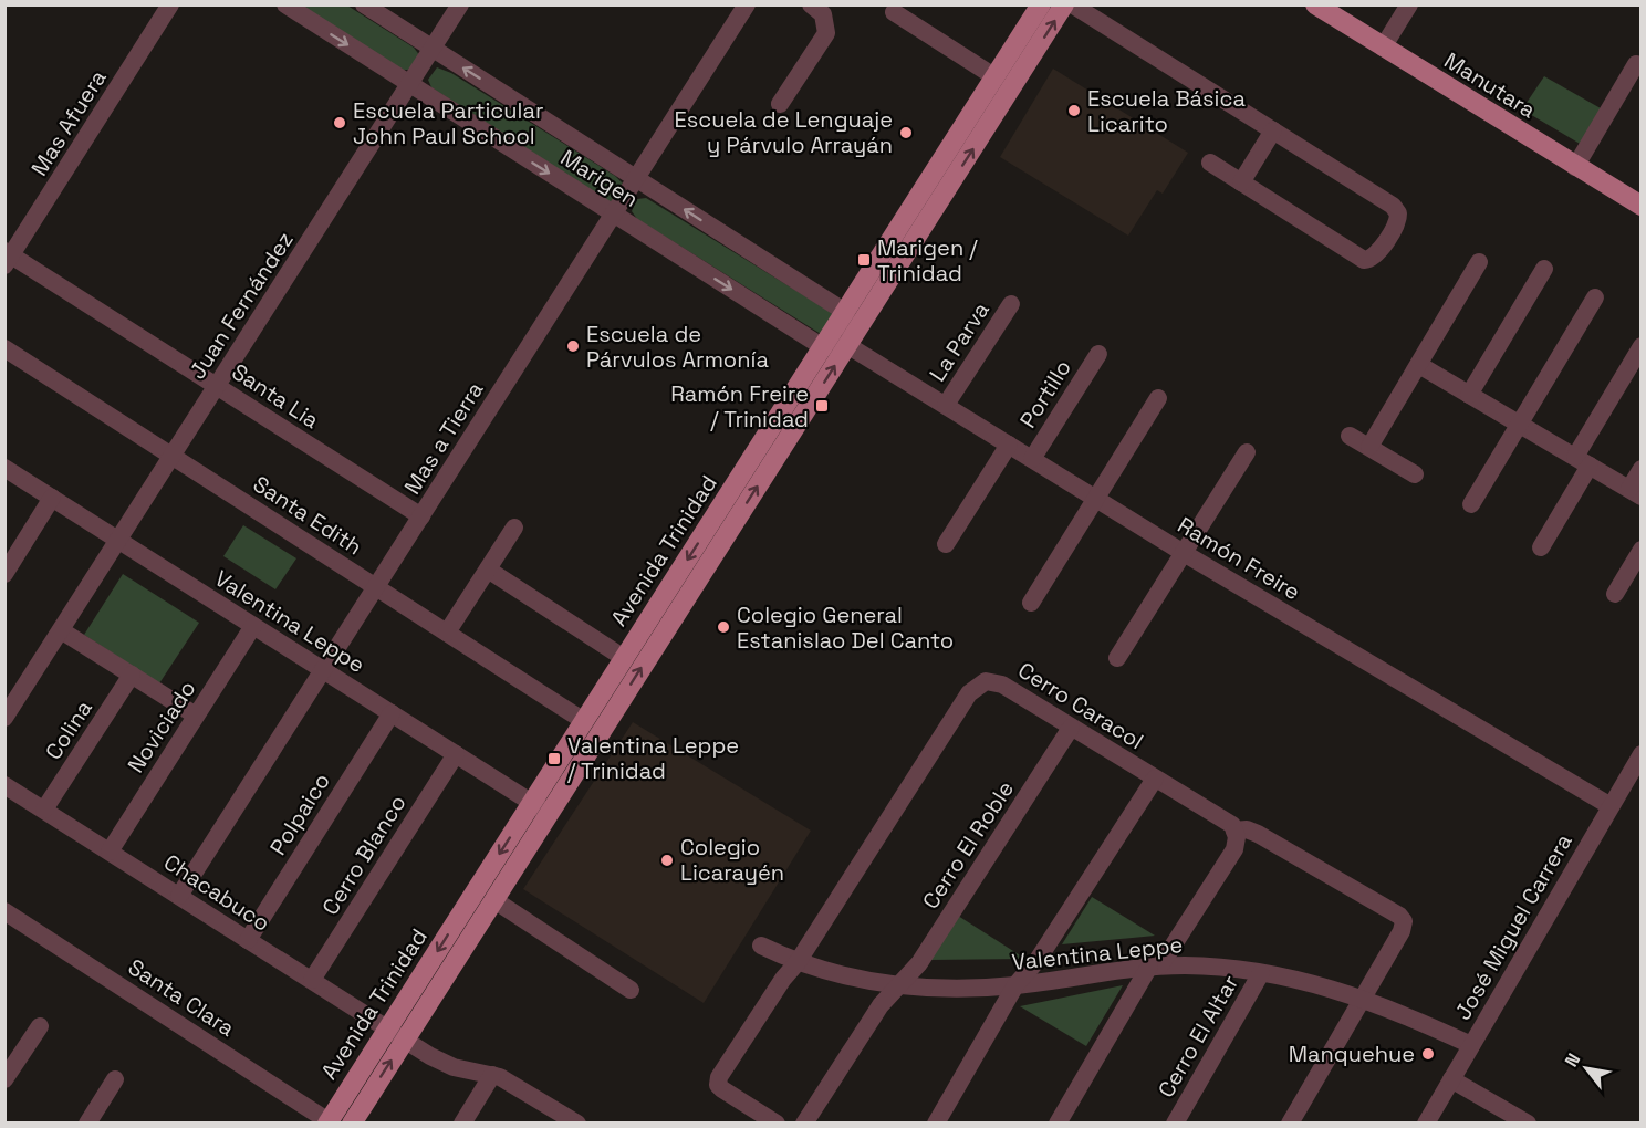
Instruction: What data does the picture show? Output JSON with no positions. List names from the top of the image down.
{
  "streets": {
    "main road": ["Manutara", "Avenida Trinidad"],
    "street": [
      "Mas Afuera",
      "Marigen",
      "Juan Fernández",
      "La Parva",
      "Portillo",
      "Santa Lia",
      "Mas a Tierra",
      "Santa Edith",
      "Ramón Freire",
      "Valentina Leppe",
      "Cerro Caracol",
      "Noviciado",
      "Colina",
      "Polpaico",
      "Cerro El Roble",
      "Cerro Blanco",
      "Chacabuco",
      "José Miguel Carrera",
      "Santa Clara",
      "Cerro El Altar"
    ]
  },
  "crossings": [
    ["Mas Afuera", "Santa Lia"],
    ["Marigen", "Juan Fernández"],
    ["Marigen", "Mas a Tierra"],
    ["Marigen", "Avenida Trinidad"],
    ["Juan Fernández", "Santa Lia"],
    ["Juan Fernández", "Santa Edith"],
    ["Juan Fernández", "Valentina Leppe"],
    ["La Parva", "Ramón Freire"],
    ["Portillo", "Ramón Freire"],
    ["Santa Lia", "Mas a Tierra"],
    ["Mas a Tierra", "Santa Edith"],
    ["Mas a Tierra", "Valentina Leppe"],
    ["Mas a Tierra", "Chacabuco"],
    ["Santa Edith", "Avenida Trinidad"],
    ["Avenida Trinidad", "Ramón Freire"],
    ["Avenida Trinidad", "Valentina Leppe"],
    ["Avenida Trinidad", "Chacabuco"],
    ["Avenida Trinidad", "Santa Clara"],
    ["Ramón Freire", "José Miguel Carrera"],
    ["Valentina Leppe", "Cerro Caracol"],
    ["Valentina Leppe", "Noviciado"],
    ["Valentina Leppe", "Polpaico"],
    ["Valentina Leppe", "Cerro El Roble"],
    ["Valentina Leppe", "Cerro Blanco"],
    ["Valentina Leppe", "José Miguel Carrera"],
    ["Valentina Leppe", "Cerro El Altar"],
    ["Cerro Caracol", "Cerro El Roble"],
    ["Noviciado", "Chacabuco"],
    ["Colina", "Chacabuco"],
    ["Polpaico", "Chacabuco"],
    ["Cerro Blanco", "Chacabuco"]
  ],
  "places": {
    "other": [
      "Escuela Básica Licarito",
      "Escuela Particular John Paul School",
      "Escuela de Lenguaje y Párvulo Arrayán",
      "Escuela de Párvulos Armonía",
      "Colegio General Estanislao Del Canto",
      "Colegio Licarayén",
      "Manquehue"
    ],
    "transit": ["Marigen / Trinidad", "Ramón Freire / Trinidad", "Valentina Leppe / Trinidad"]
  },
  "north": "top left"
}
